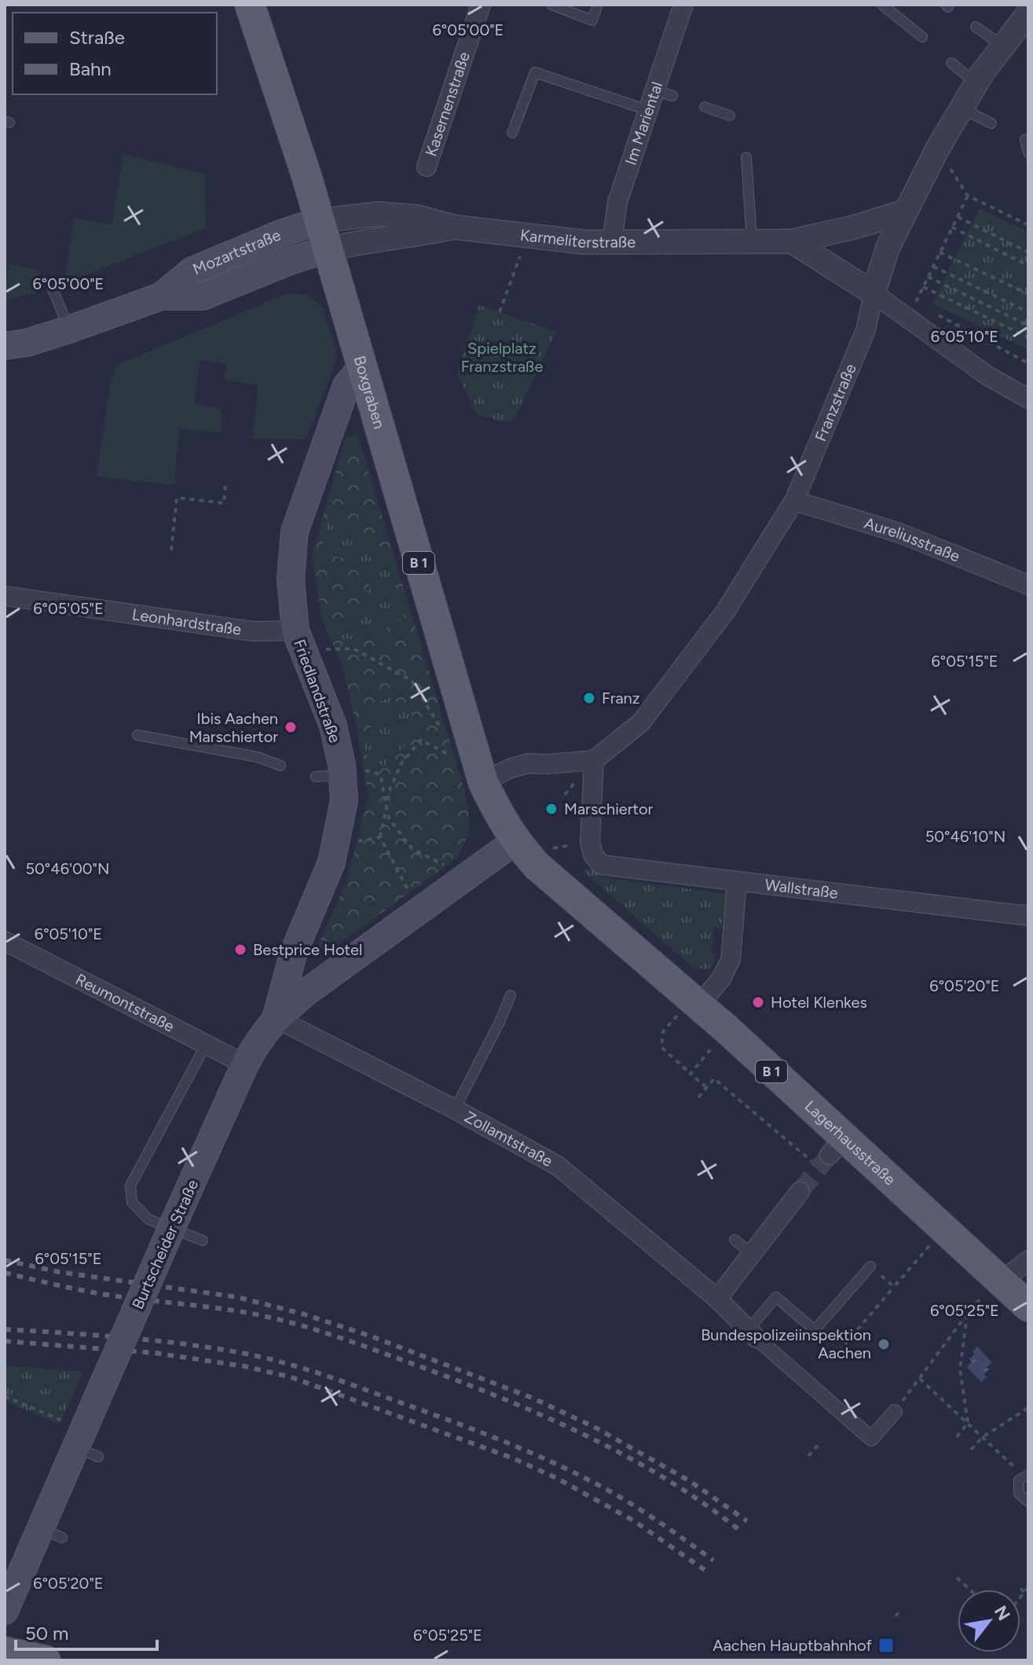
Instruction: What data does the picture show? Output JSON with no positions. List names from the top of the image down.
{
  "streets": {
    "main road": [
      "Mozartstraße",
      "Boxgraben",
      "B 1",
      "Friedlandstraße",
      "Lagerhausstraße",
      "Burtscheider Straße"
    ],
    "street": [
      "Kasernenstraße",
      "Im Mariental",
      "Karmeliterstraße",
      "Franzstraße",
      "Aureliusstraße",
      "Leonhardstraße",
      "Wallstraße",
      "Reumontstraße",
      "Zollamtstraße"
    ]
  },
  "crossings": [
    ["Im Mariental", "Karmeliterstraße"],
    ["Karmeliterstraße", "Mozartstraße"],
    ["Karmeliterstraße", "Boxgraben"],
    ["Karmeliterstraße", "Franzstraße"],
    ["Mozartstraße", "Boxgraben"],
    ["Boxgraben", "Friedlandstraße"],
    ["Boxgraben", "Lagerhausstraße"],
    ["Franzstraße", "Aureliusstraße"],
    ["B 1", "Lagerhausstraße"],
    ["Leonhardstraße", "Friedlandstraße"],
    ["Friedlandstraße", "Zollamtstraße"],
    ["Friedlandstraße", "Burtscheider Straße"],
    ["Reumontstraße", "Burtscheider Straße"],
    ["Zollamtstraße", "Burtscheider Straße"],
    ["Lagerhausstraße", "Burtscheider Straße"]
  ],
  "parks": ["Spielplatz Franzstraße"],
  "places": {
    "other": [
      "Franz",
      "Ibis Aachen Marschiertor",
      "Marschiertor",
      "Bestprice Hotel",
      "Hotel Klenkes",
      "Bundespolizeiinspektion Aachen"
    ],
    "transit": ["Aachen Hauptbahnhof"]
  },
  "legend": ["Straße", "Bahn"],
  "scale_bar": "50 m",
  "north": "top right",
  "coordinates": [
    "6°05'00\"E",
    "6°05'10\"E",
    "6°05'05\"E",
    "6°05'15\"E",
    "50°46'10\"N",
    "50°46'00\"N",
    "6°05'20\"E",
    "6°05'25\"E"
  ]
}
